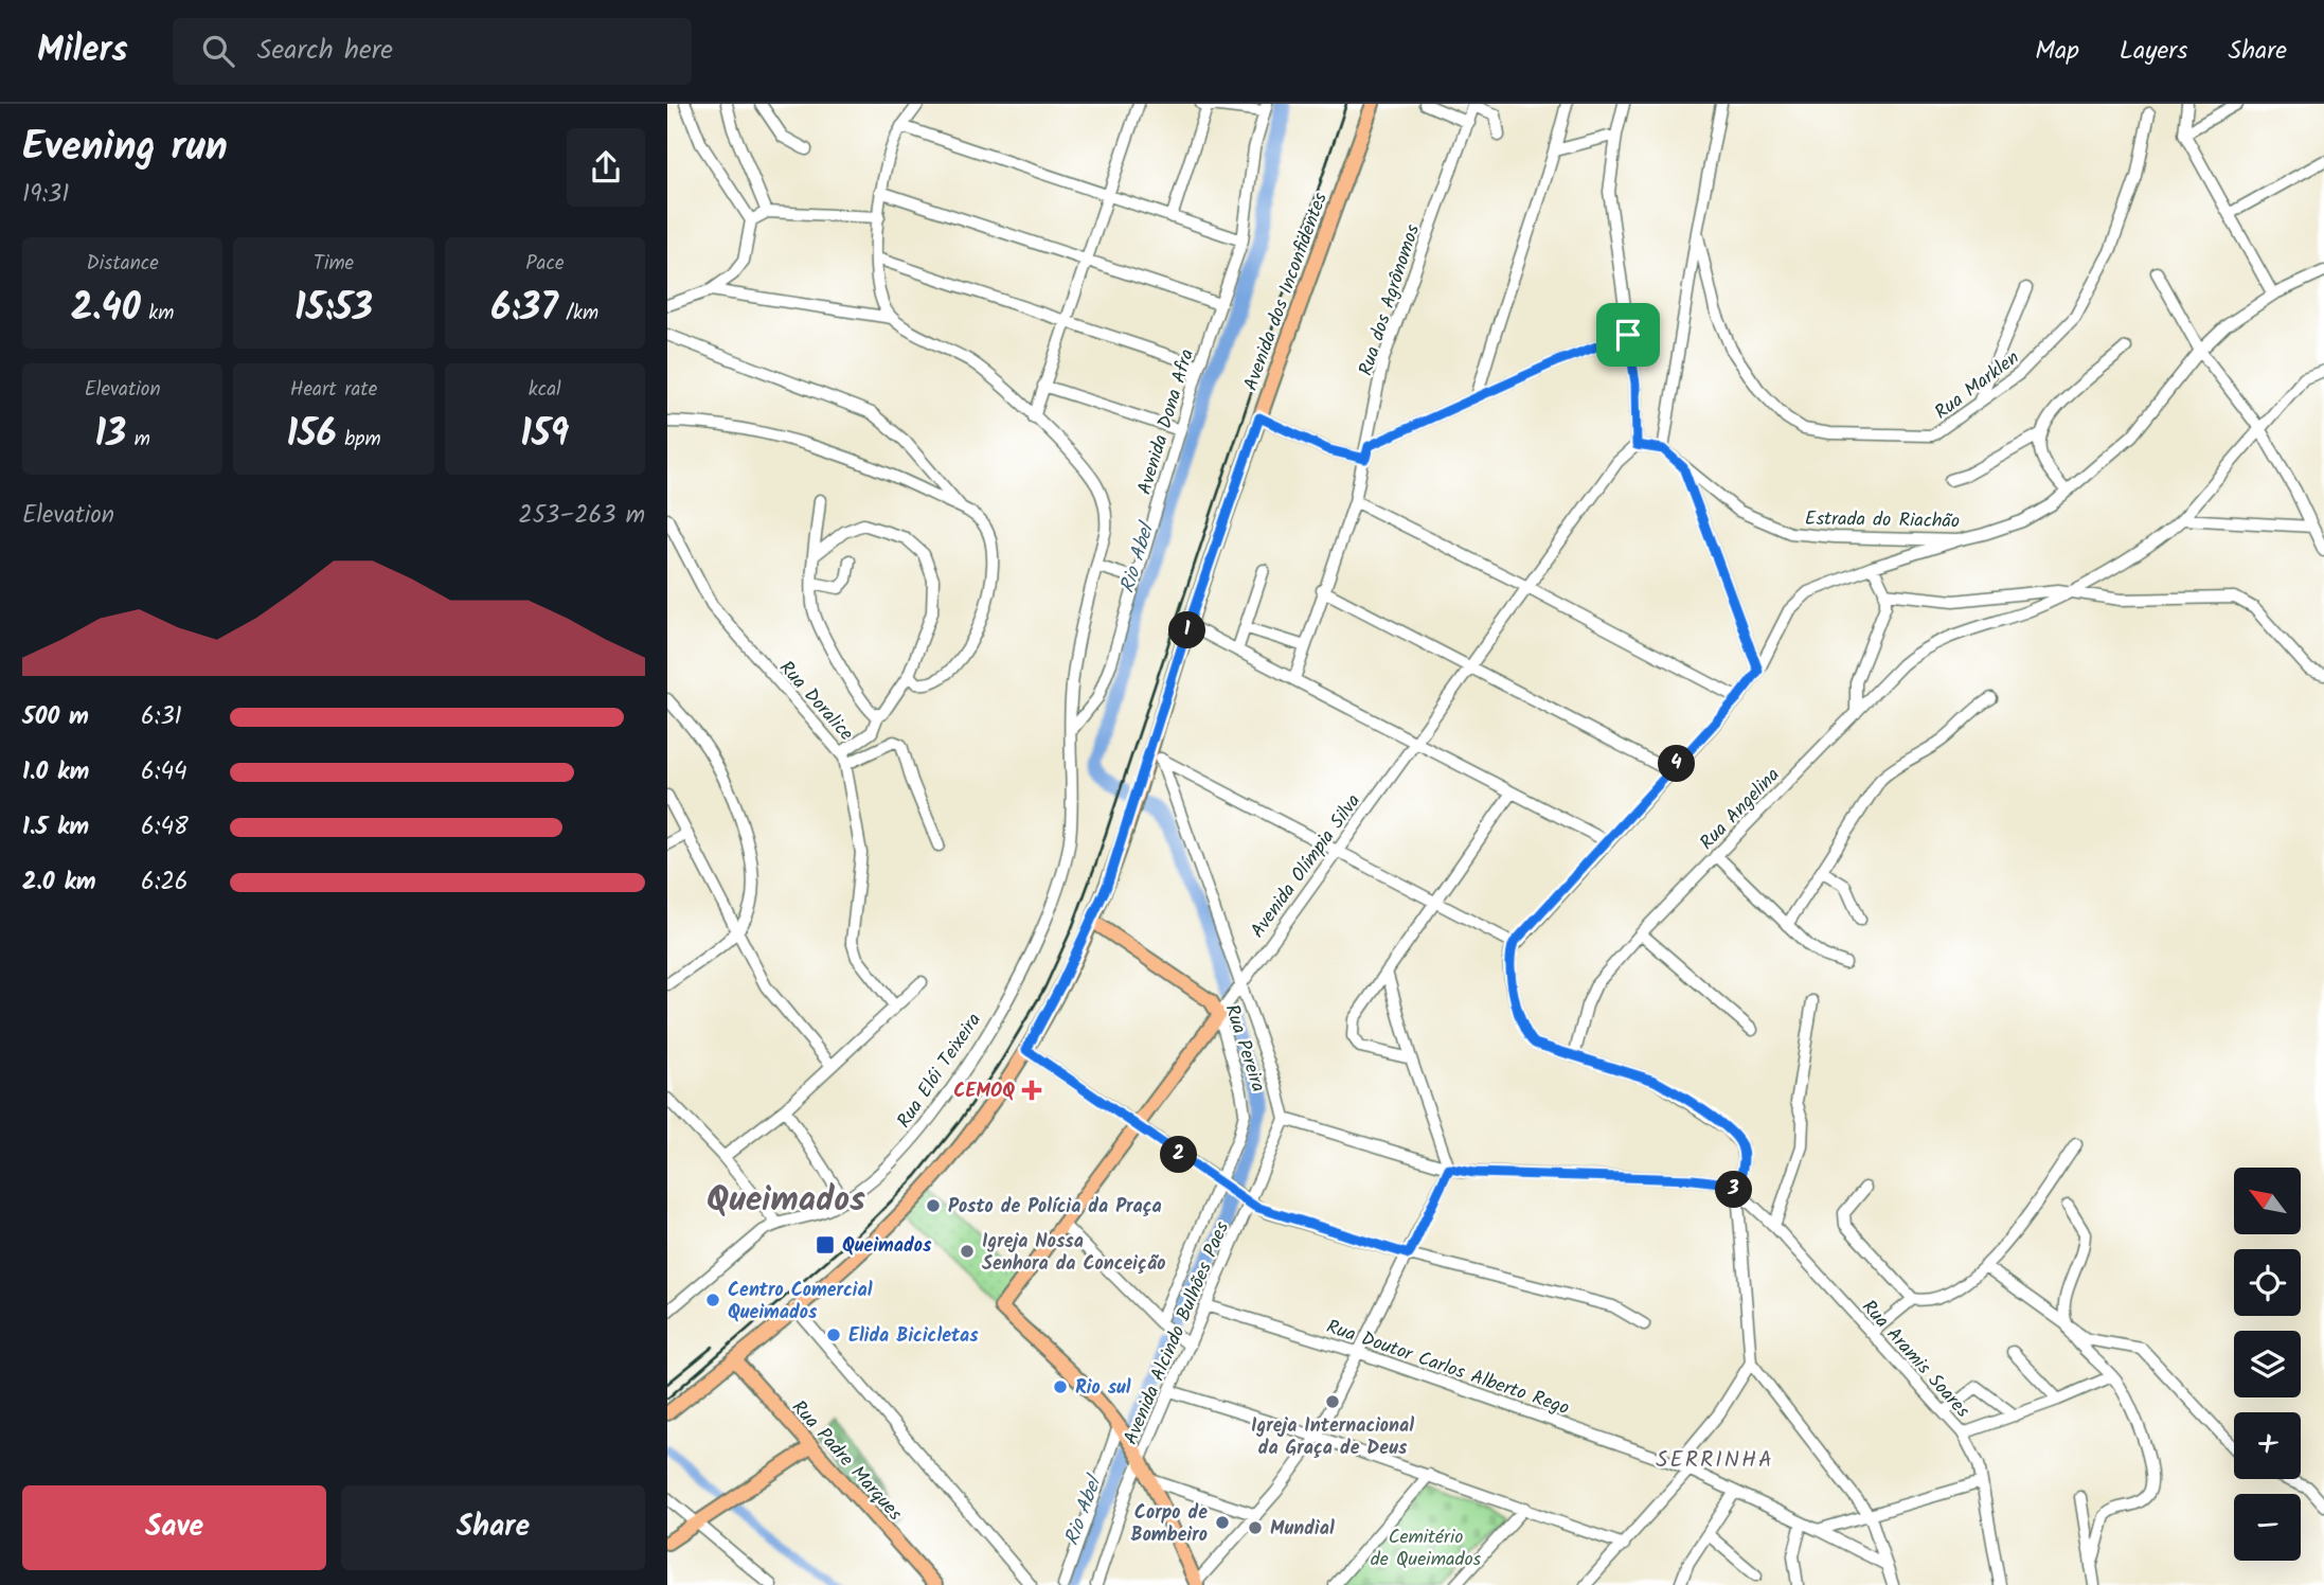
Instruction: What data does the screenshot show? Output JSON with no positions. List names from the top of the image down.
{
  "streets": {
    "main road": [
      "Avenida dos Inconfidentes",
      "Avenida Olímpia Silva",
      "Rua Pereira",
      "Rua Padre Marques"
    ],
    "street": [
      "Rua dos Agrônomos",
      "Rua Marklen",
      "Avenida Dona Afra",
      "Estrada do Riachão",
      "Rua Doralice",
      "Rua Angelina",
      "Rua Elói Teixeira",
      "Avenida Alcindo Bulhões Paes",
      "Rua Aramis Soares",
      "Rua Doutor Carlos Alberto Rego"
    ]
  },
  "crossings": [
    ["Avenida dos Inconfidentes", "Rua Pereira"],
    ["Avenida dos Inconfidentes", "Rua Padre Marques"],
    ["Avenida Dona Afra", "Rua Elói Teixeira"],
    ["Avenida Olímpia Silva", "Rua Pereira"],
    ["Avenida Olímpia Silva", "Avenida Alcindo Bulhões Paes"],
    ["Avenida Alcindo Bulhões Paes", "Rua Doutor Carlos Alberto Rego"]
  ],
  "districts": ["Queimados", "SERRINHA"],
  "water": ["Rio Abel"],
  "parks": ["Cemitério de Queimados"],
  "places": {
    "health": ["CEMOQ"],
    "other": [
      "Posto de Polícia da Praça",
      "Igreja Nossa Senhora da Conceição",
      "Centro Comercial Queimados",
      "Elida Bicicletas",
      "Rio sul",
      "Igreja Internacional da Graça de Deus",
      "Corpo de Bombeiro",
      "Mundial"
    ],
    "transit": ["Queimados"]
  },
  "north": "top left",
  "page": {
    "header": "Milers",
    "search": "Search here",
    "nav": ["Map", "Layers", "Share"],
    "heading": ["Evening run", "19:31"],
    "stats": [
      ["Distance", "2.40 km"],
      ["Time", "15:53"],
      ["Pace", "6:37 /km"],
      ["Elevation", "13 m"],
      ["Heart rate", "156 bpm"],
      ["kcal", "159"]
    ],
    "chart": ["Elevation", "253–263 m"],
    "pins": [
      "1",
      "4",
      "2",
      "3"
    ],
    "list": [
      {
        "name": "500 m",
        "note": "6:31"
      },
      {
        "name": "1.0 km",
        "note": "6:44"
      },
      {
        "name": "1.5 km",
        "note": "6:48"
      },
      {
        "name": "2.0 km",
        "note": "6:26"
      }
    ],
    "map_buttons": ["+", "−"],
    "buttons": ["Save", "Share"]
  }
}
